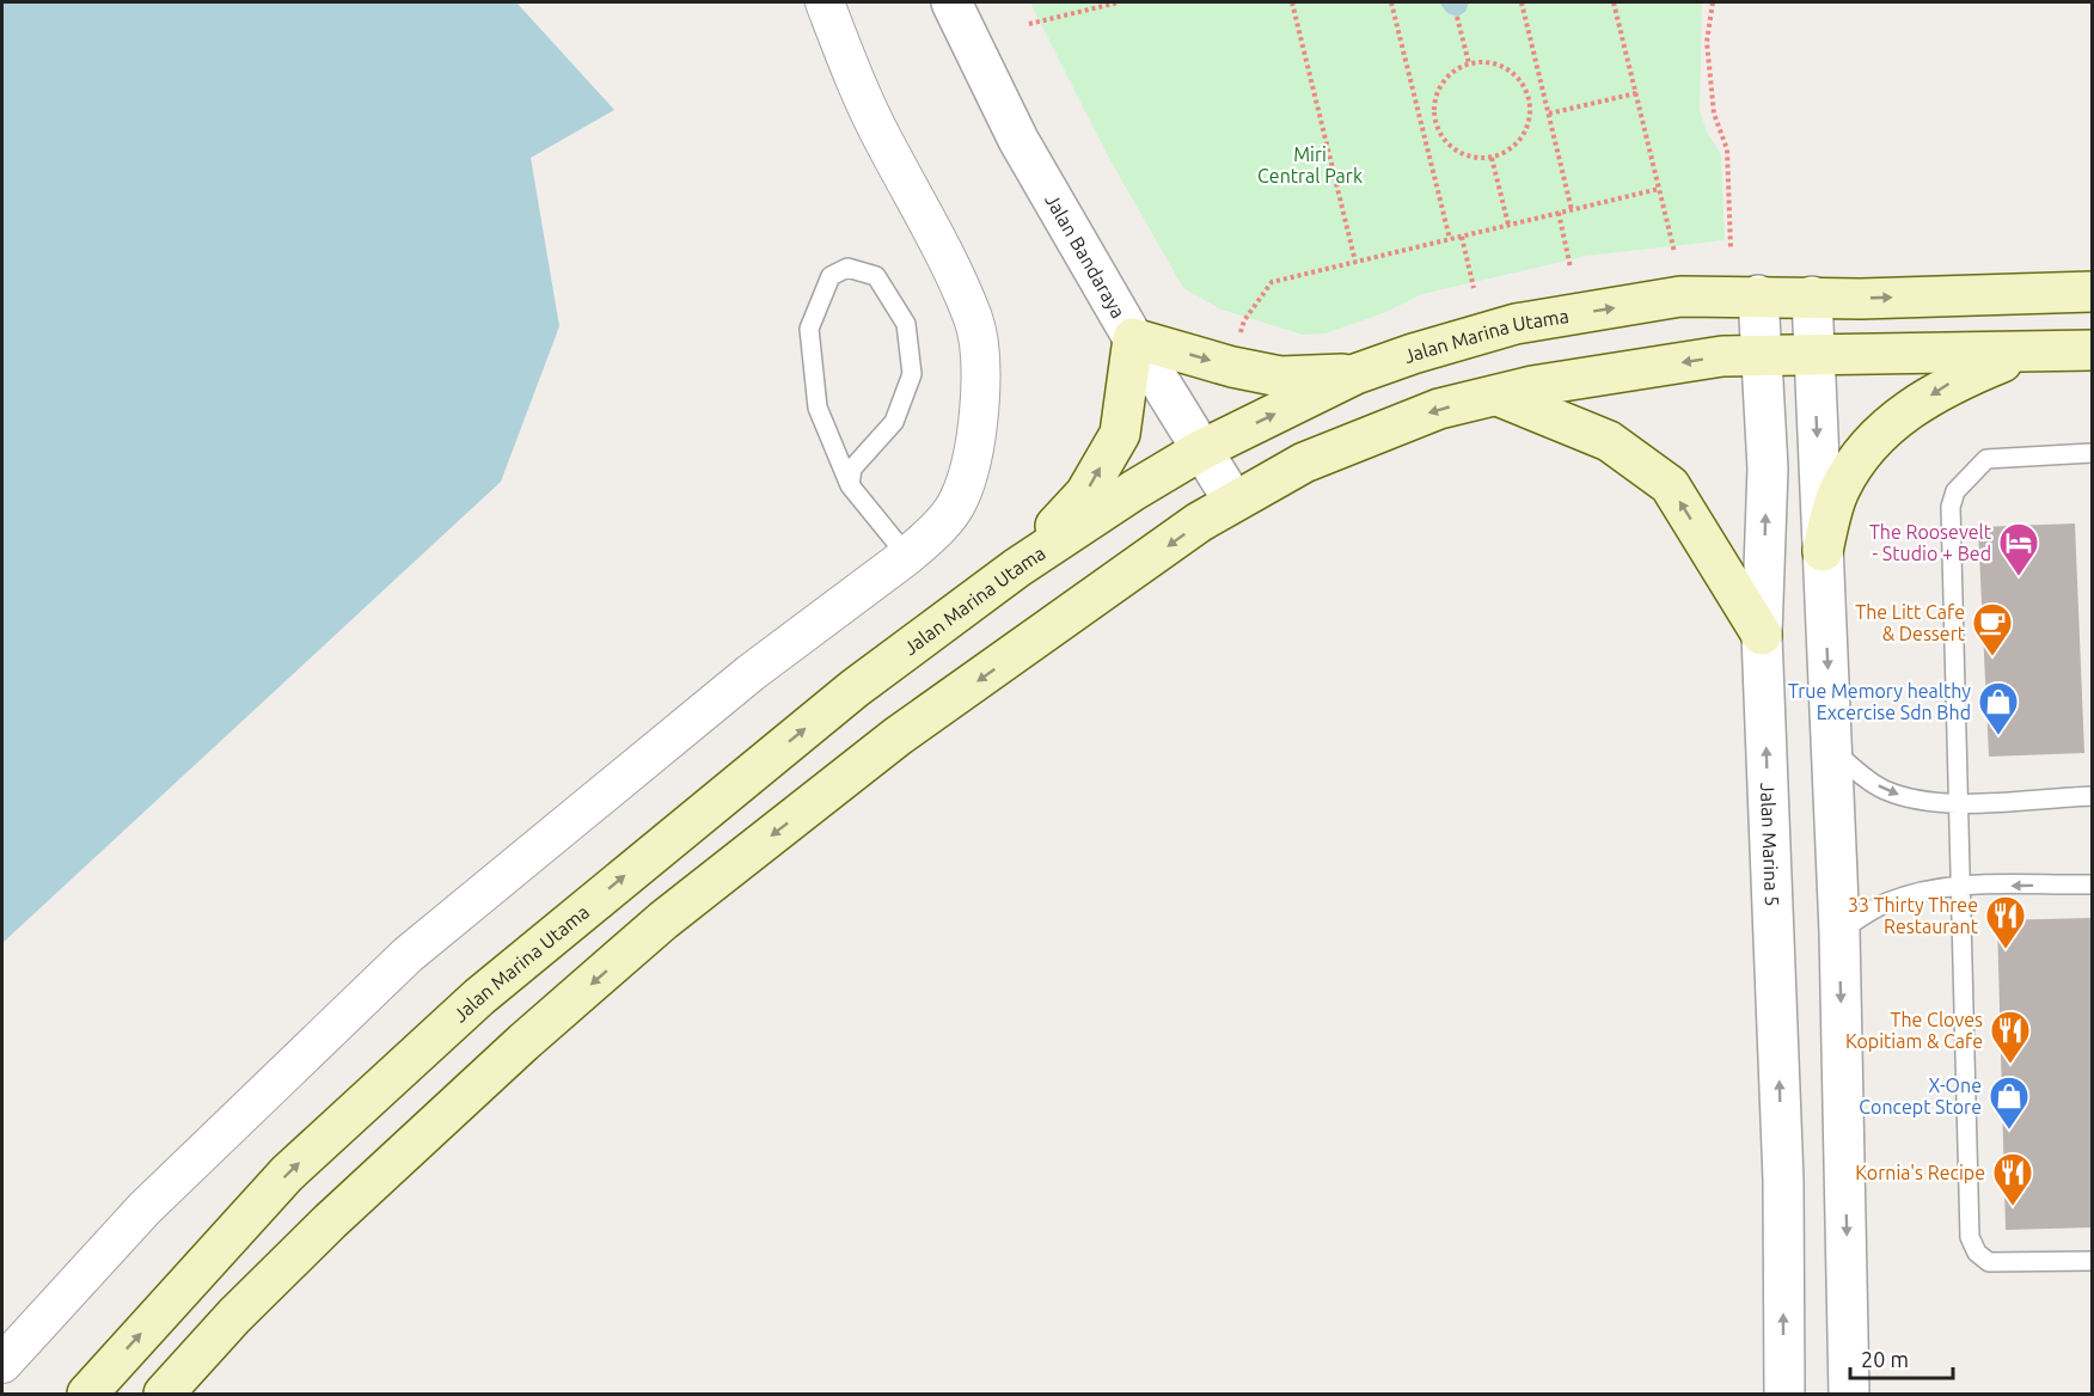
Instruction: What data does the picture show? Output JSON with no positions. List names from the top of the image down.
{
  "streets": {
    "main road": ["Jalan Marina Utama"],
    "street": ["Jalan Bandaraya", "Jalan Marina 5"]
  },
  "crossings": [
    ["Jalan Bandaraya", "Jalan Marina Utama"],
    ["Jalan Marina Utama", "Jalan Marina 5"]
  ],
  "parks": ["Miri Central Park"],
  "places": {
    "hotel": ["The Roosevelt - Studio + Bed"],
    "cafe": ["The Litt Cafe & Dessert"],
    "shop": ["True Memory healthy Excercise Sdn Bhd", "X-One Concept Store"],
    "restaurant": ["33 Thirty Three Restaurant", "The Cloves Kopitiam & Cafe", "Kornia's Recipe"]
  },
  "scale_bar": "20 m"
}
